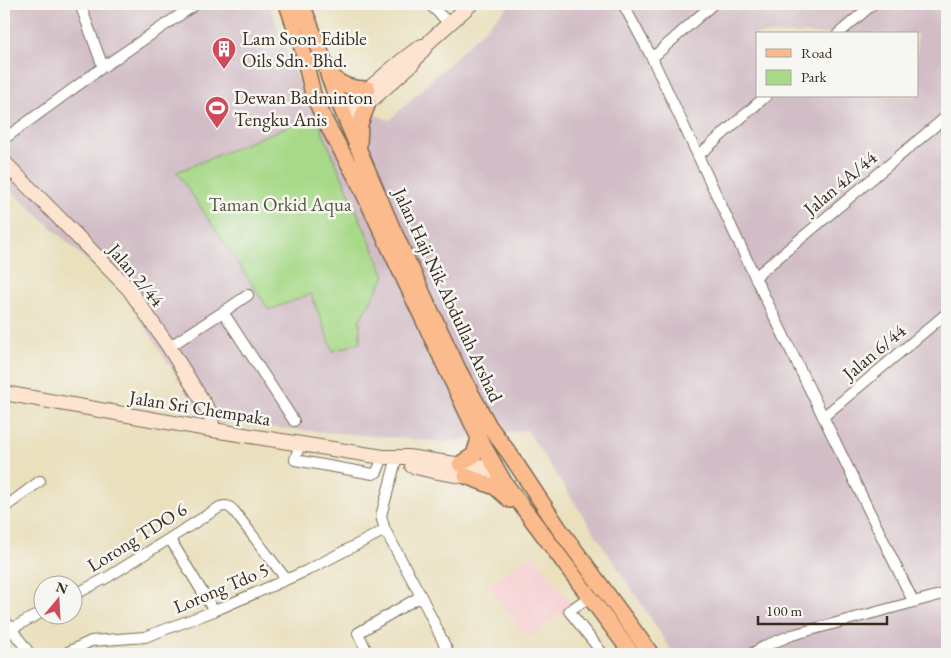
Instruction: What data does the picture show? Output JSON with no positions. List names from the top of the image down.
{
  "streets": {
    "main road": ["Jalan Haji Nik Abdullah Arshad"],
    "street": [
      "Jalan 4A/44",
      "Jalan 2/44",
      "Jalan 6/44",
      "Jalan Sri Chempaka",
      "Lorong TDO 6",
      "Lorong Tdo 5"
    ]
  },
  "crossings": [
    ["Jalan 2/44", "Jalan Sri Chempaka"],
    ["Jalan Haji Nik Abdullah Arshad", "Jalan Sri Chempaka"],
    ["Lorong TDO 6", "Lorong Tdo 5"]
  ],
  "parks": ["Taman Orkid Aqua"],
  "places": {
    "building": ["Lam Soon Edible Oils Sdn. Bhd."],
    "sports": ["Dewan Badminton Tengku Anis"]
  },
  "legend": ["Road", "Park"],
  "scale_bar": "100 m",
  "north": "top"
}
